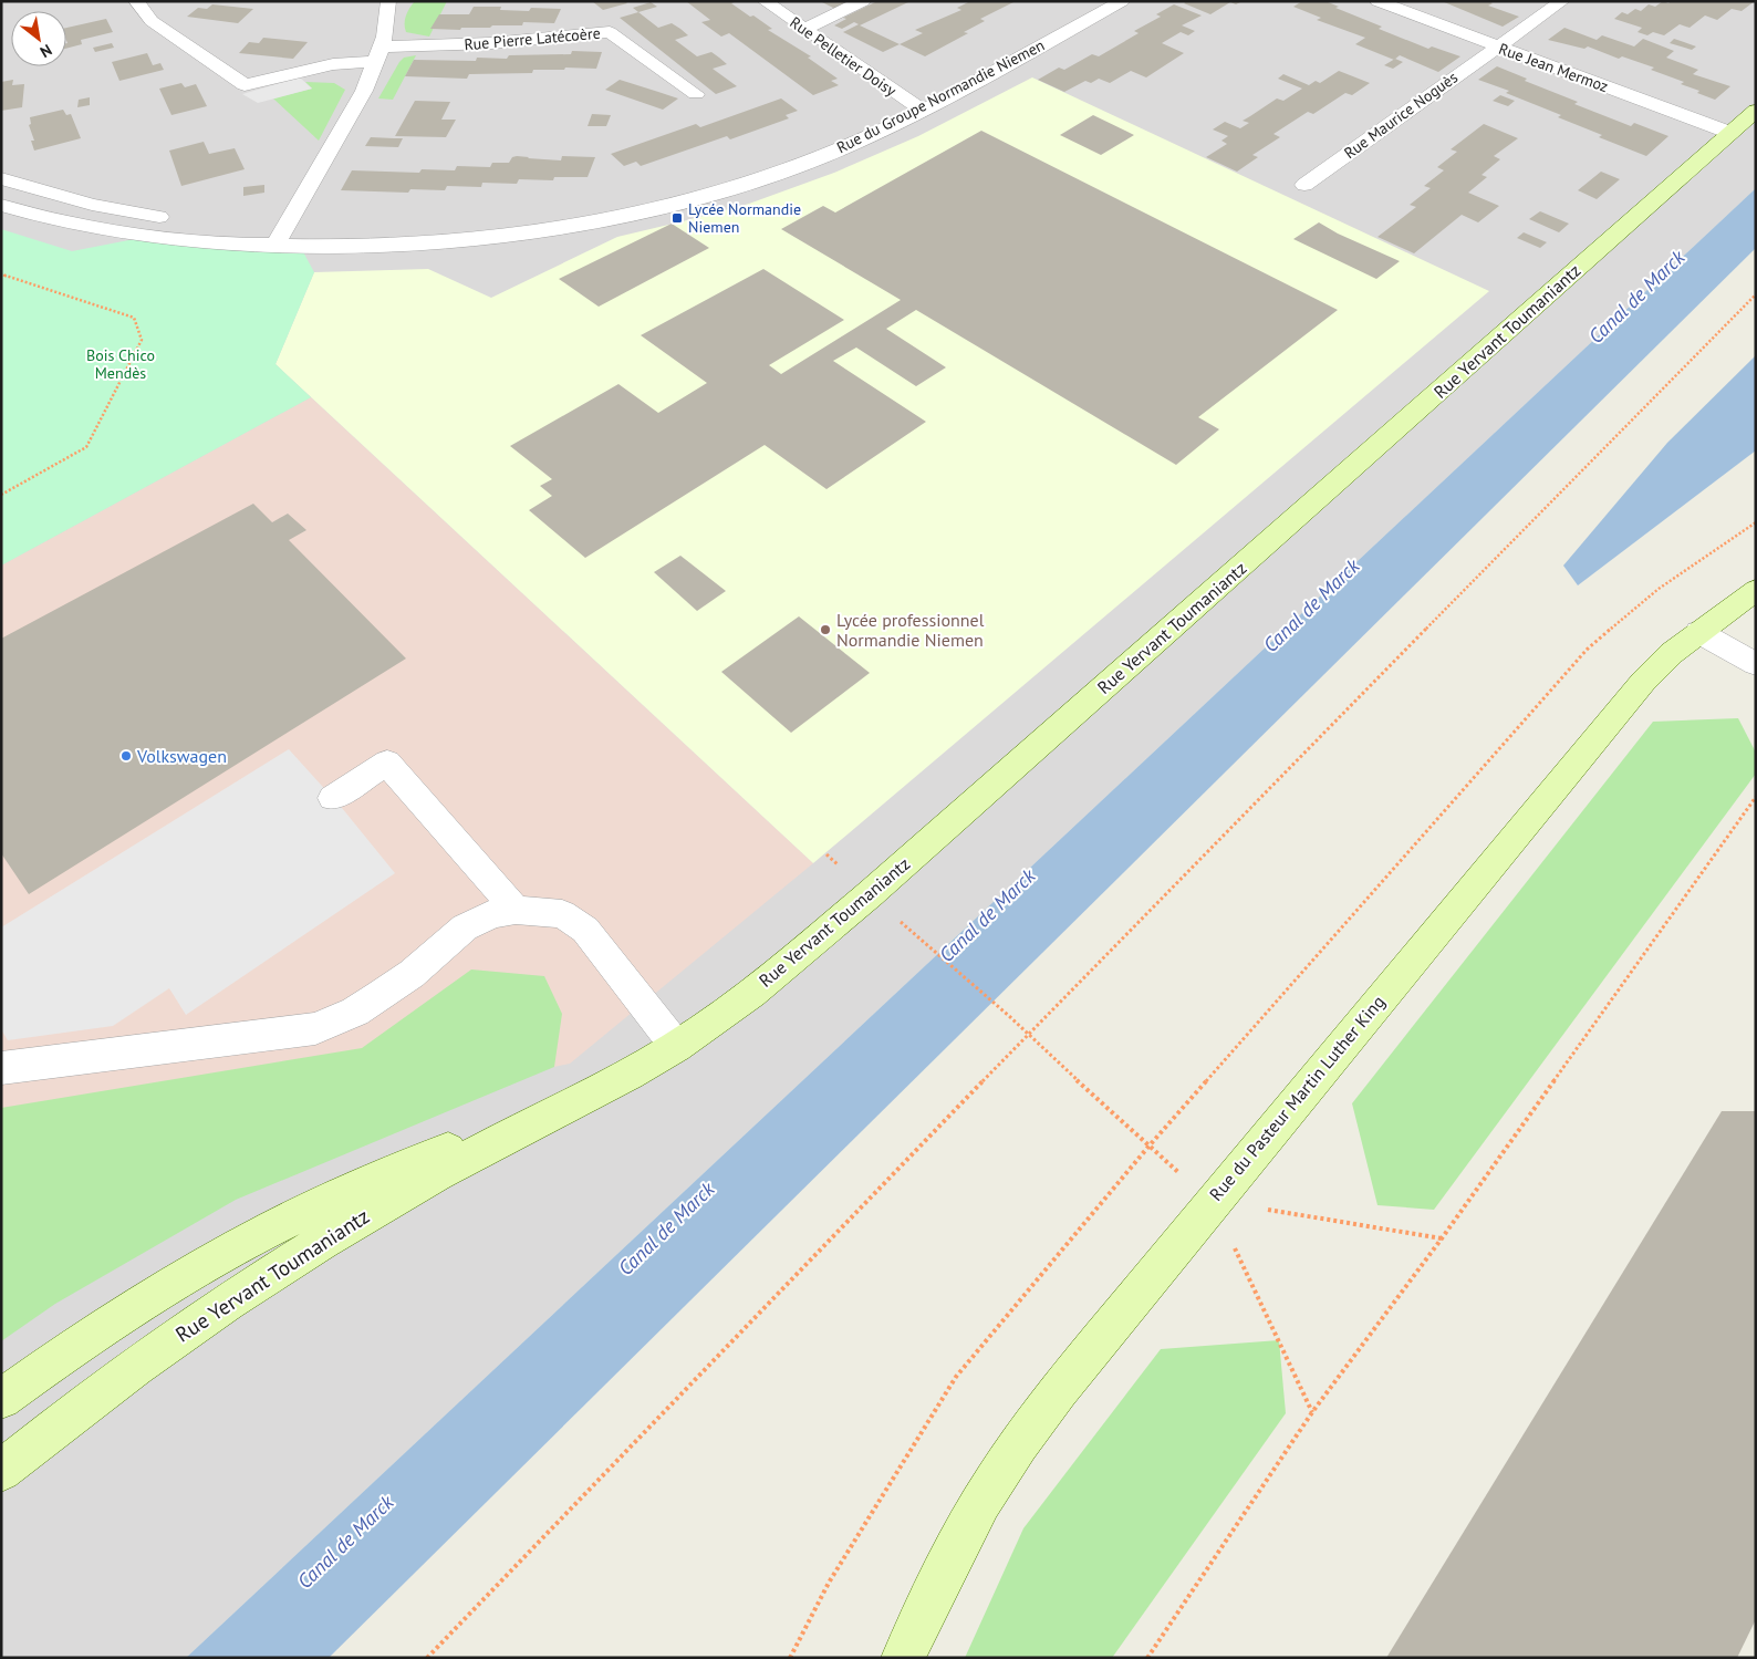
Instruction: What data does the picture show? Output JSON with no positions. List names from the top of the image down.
{
  "streets": {
    "street": [
      "Rue Pierre Latécoère",
      "Rue Pelletier Doisy",
      "Rue Jean Mermoz",
      "Rue du Groupe Normandie Niemen",
      "Rue Maurice Noguès",
      "Rue Yervant Toumaniantz",
      "Rue du Pasteur Martin Luther King"
    ]
  },
  "crossings": [
    ["Rue Pelletier Doisy", "Rue du Groupe Normandie Niemen"],
    ["Rue Jean Mermoz", "Rue Maurice Noguès"],
    ["Rue Jean Mermoz", "Rue Yervant Toumaniantz"]
  ],
  "water": ["Canal de Marck"],
  "parks": ["Bois Chico Mendès"],
  "places": {
    "transit": ["Lycée Normandie Niemen"],
    "other": ["Lycée professionnel Normandie Niemen", "Volkswagen"]
  },
  "north": "bottom right"
}
